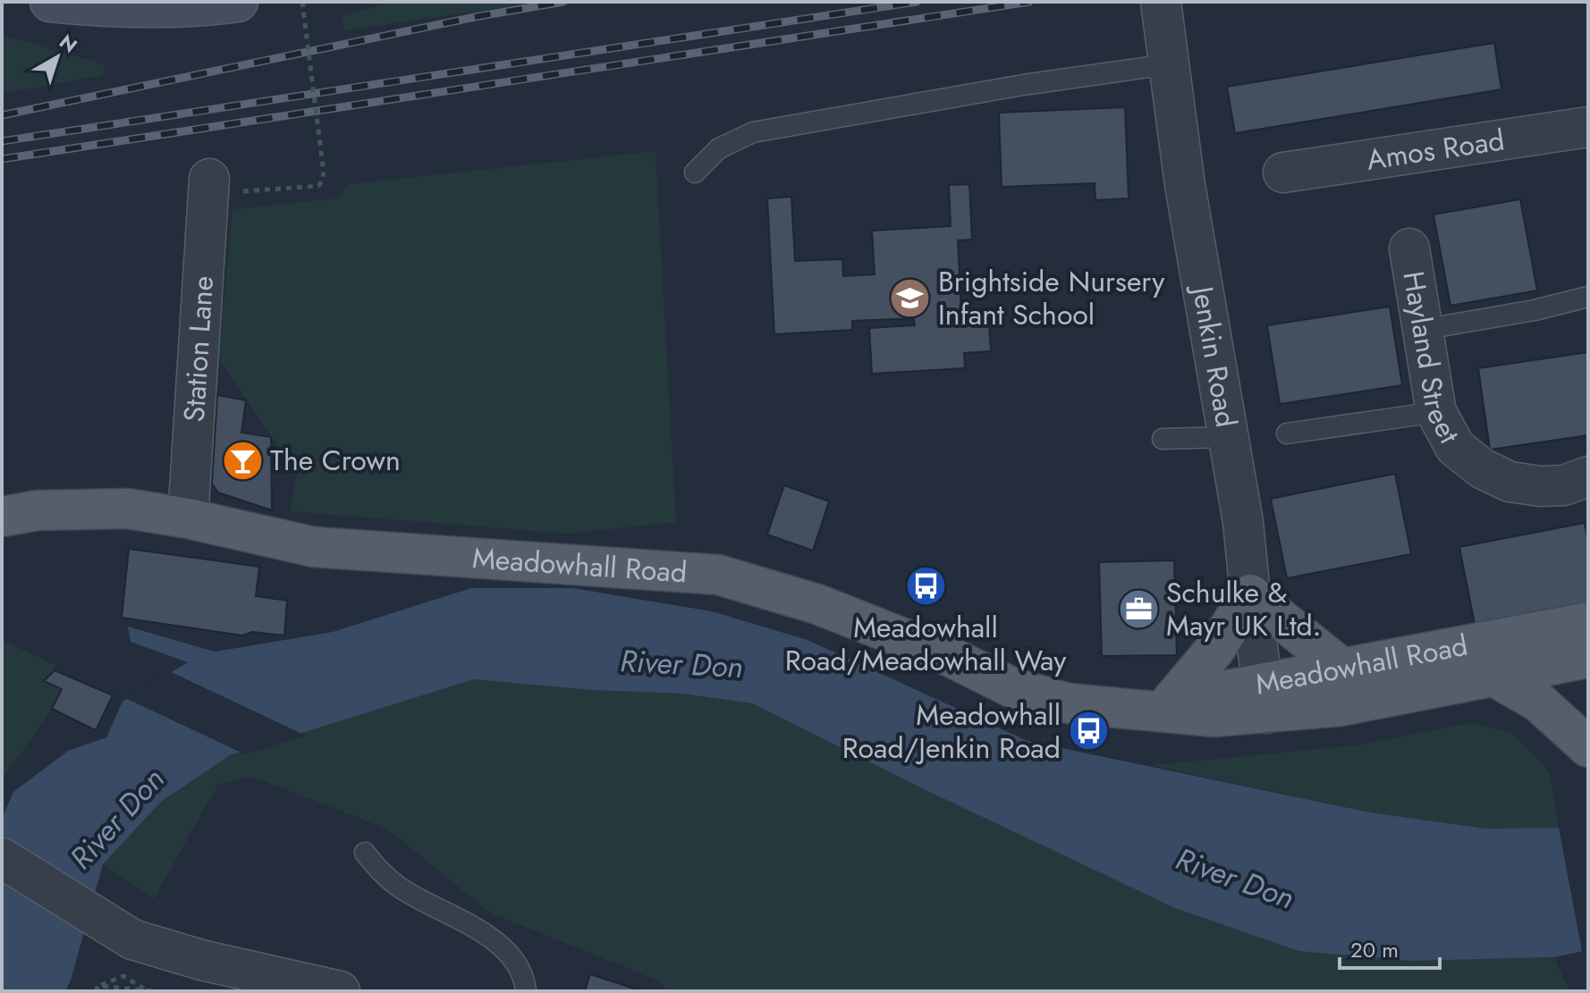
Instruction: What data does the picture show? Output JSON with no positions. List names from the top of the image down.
{
  "streets": {
    "main road": ["Meadowhall Road"],
    "street": [
      "Amos Road",
      "Station Lane",
      "Hayland Street",
      "Jenkin Road"
    ]
  },
  "crossings": [
    ["Station Lane", "Meadowhall Road"],
    ["Jenkin Road", "Meadowhall Road"]
  ],
  "water": ["River Don"],
  "places": {
    "school or university": ["Brightside Nursery Infant School"],
    "bar": ["The Crown"],
    "bus stop": ["Meadowhall Road/Meadowhall Way", "Meadowhall Road/Jenkin Road"],
    "office": ["Schulke & Mayr UK Ltd."]
  },
  "scale_bar": "20 m",
  "north": "top right"
}
